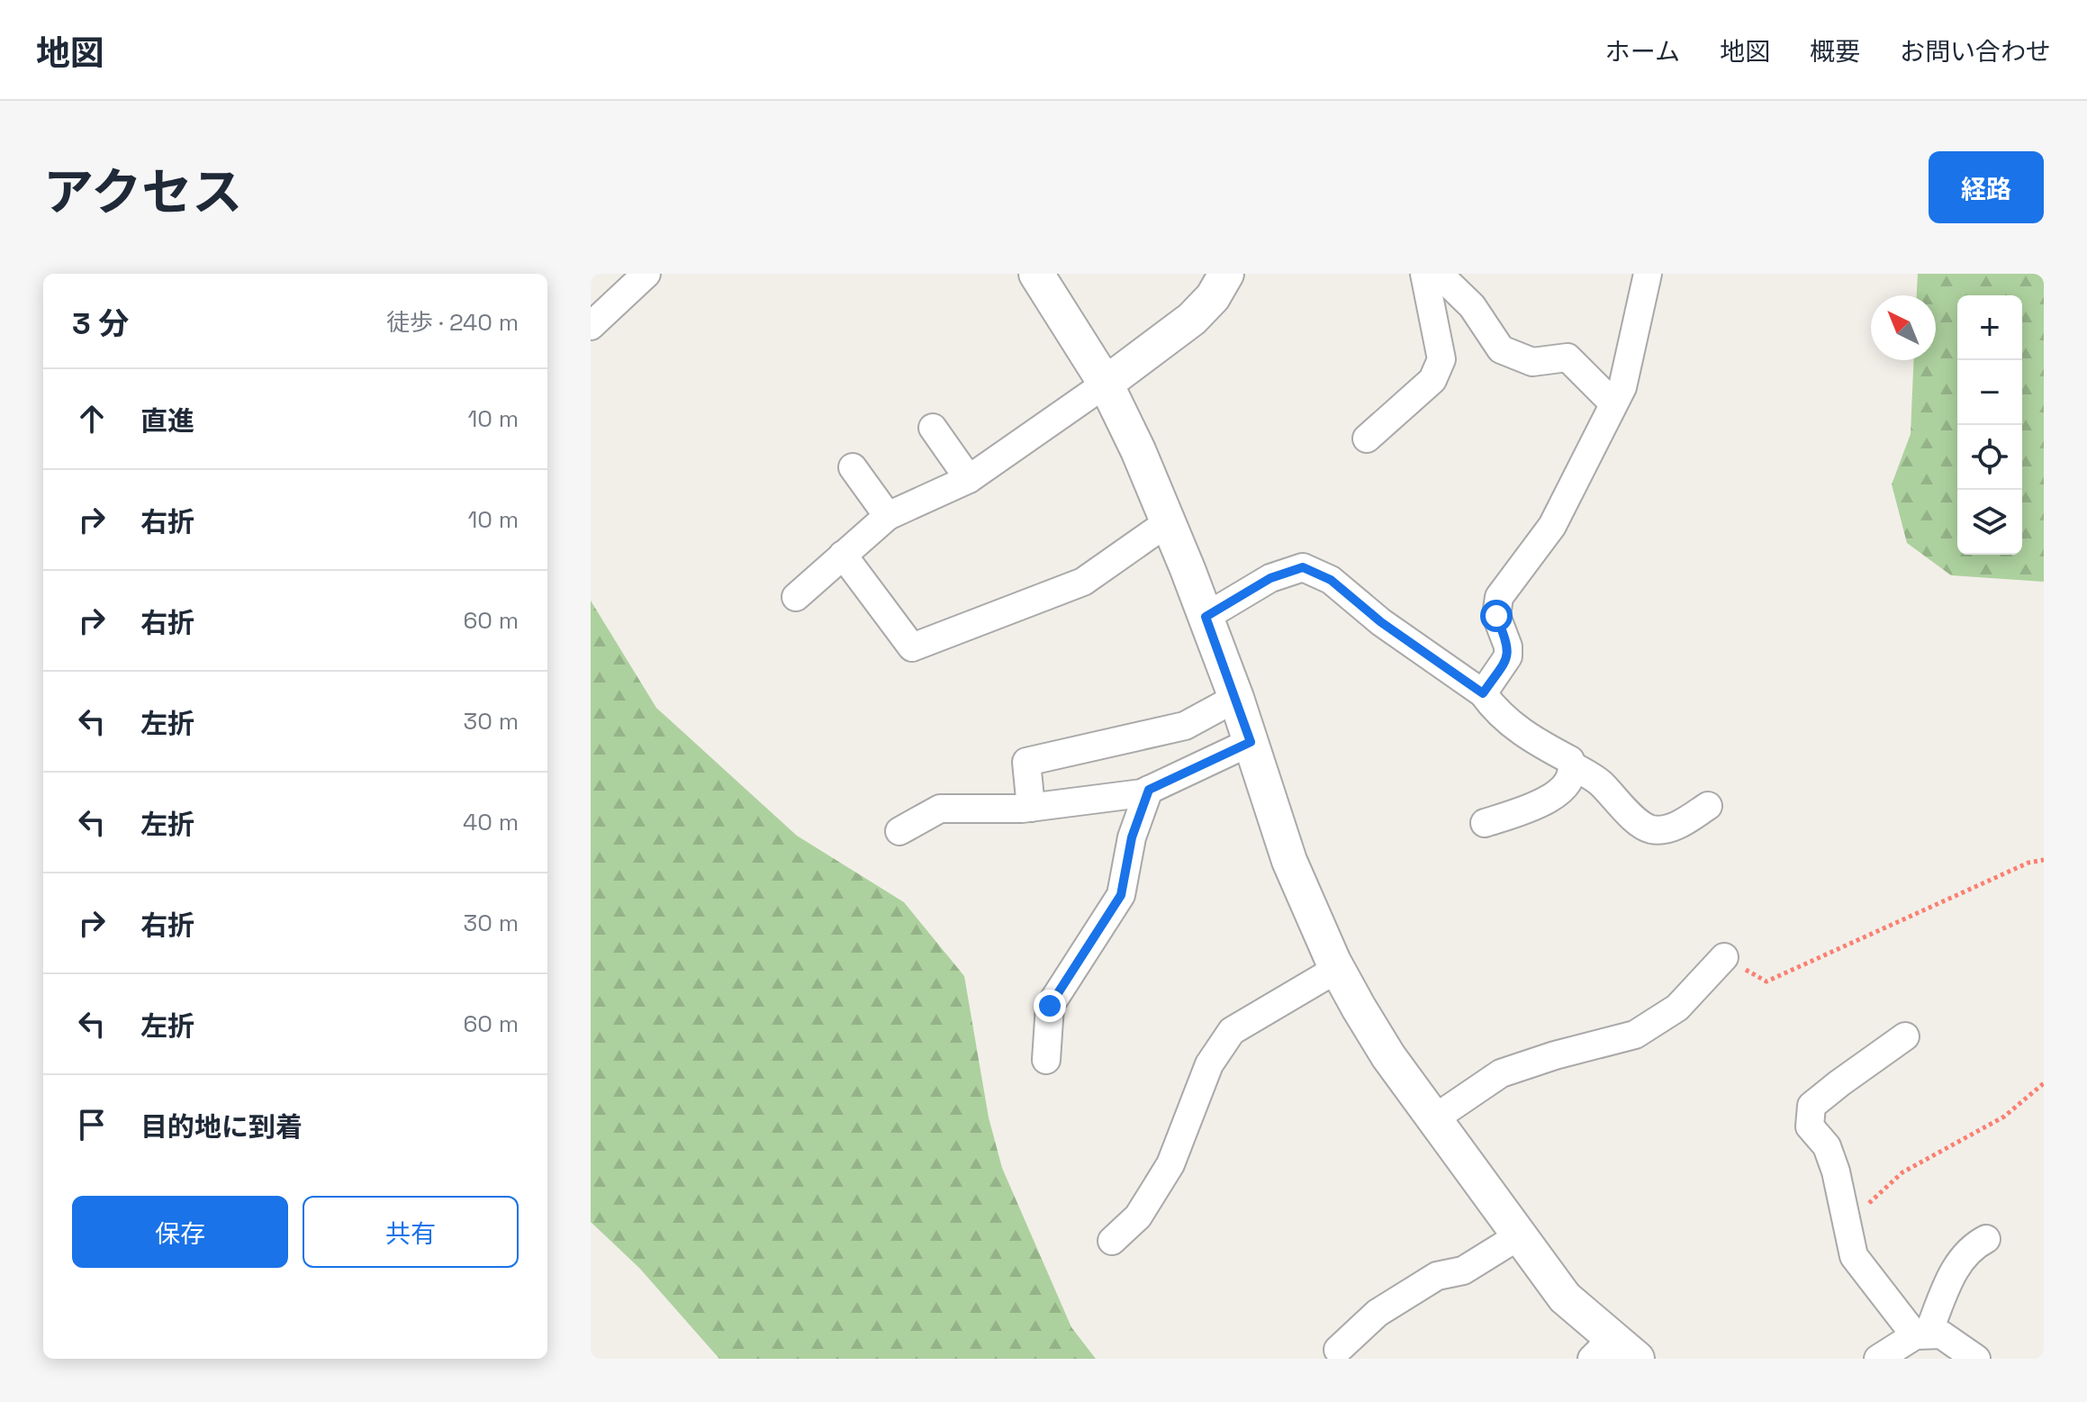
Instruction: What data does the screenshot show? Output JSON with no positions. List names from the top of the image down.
{
  "north": "top left",
  "page": {
    "header": "地図",
    "nav": [
      "ホーム",
      "地図",
      "概要",
      "お問い合わせ"
    ],
    "title": "アクセス",
    "buttons": [
      "経路",
      ["保存", "共有"]
    ],
    "heading": ["3 分", "徒歩 · 240 m"],
    "map_buttons": ["+", "−"],
    "list": [
      ["直進", "10 m"],
      ["右折", "10 m"],
      ["右折", "60 m"],
      ["左折", "30 m"],
      ["左折", "40 m"],
      ["右折", "30 m"],
      ["左折", "60 m"],
      "目的地に到着"
    ]
  }
}
